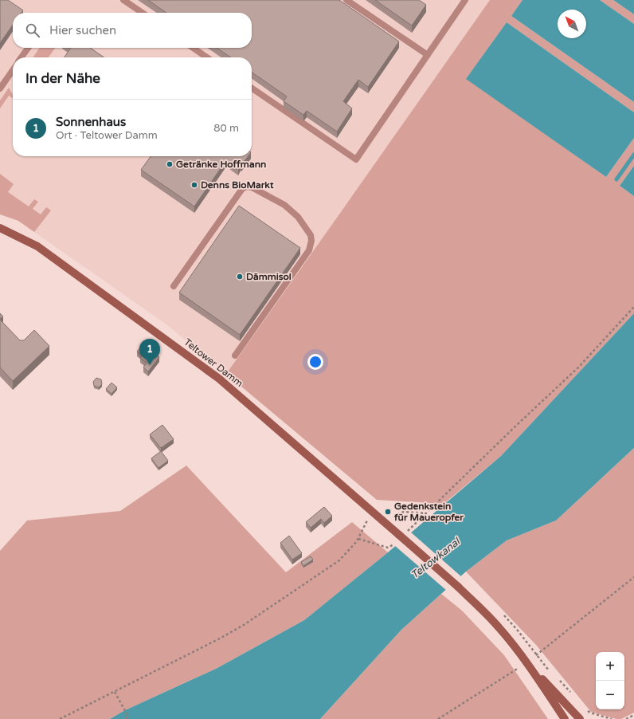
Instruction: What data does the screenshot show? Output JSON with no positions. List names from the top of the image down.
{
  "streets": {
    "main road": ["Teltower Damm"]
  },
  "water": ["Teltowkanal"],
  "places": [
    "Getränke Hoffmann",
    "Denns BioMarkt",
    "Dämmisol",
    "Gedenkstein für Maueropfer"
  ],
  "north": "top left",
  "page": {
    "search": "Hier suchen",
    "heading": "In der Nähe",
    "list": [
      {
        "mark": "1",
        "name": "Sonnenhaus",
        "note": "Ort · Teltower Damm",
        "value": "80 m"
      }
    ],
    "pins": "1",
    "map_buttons": ["+", "−"]
  }
}
